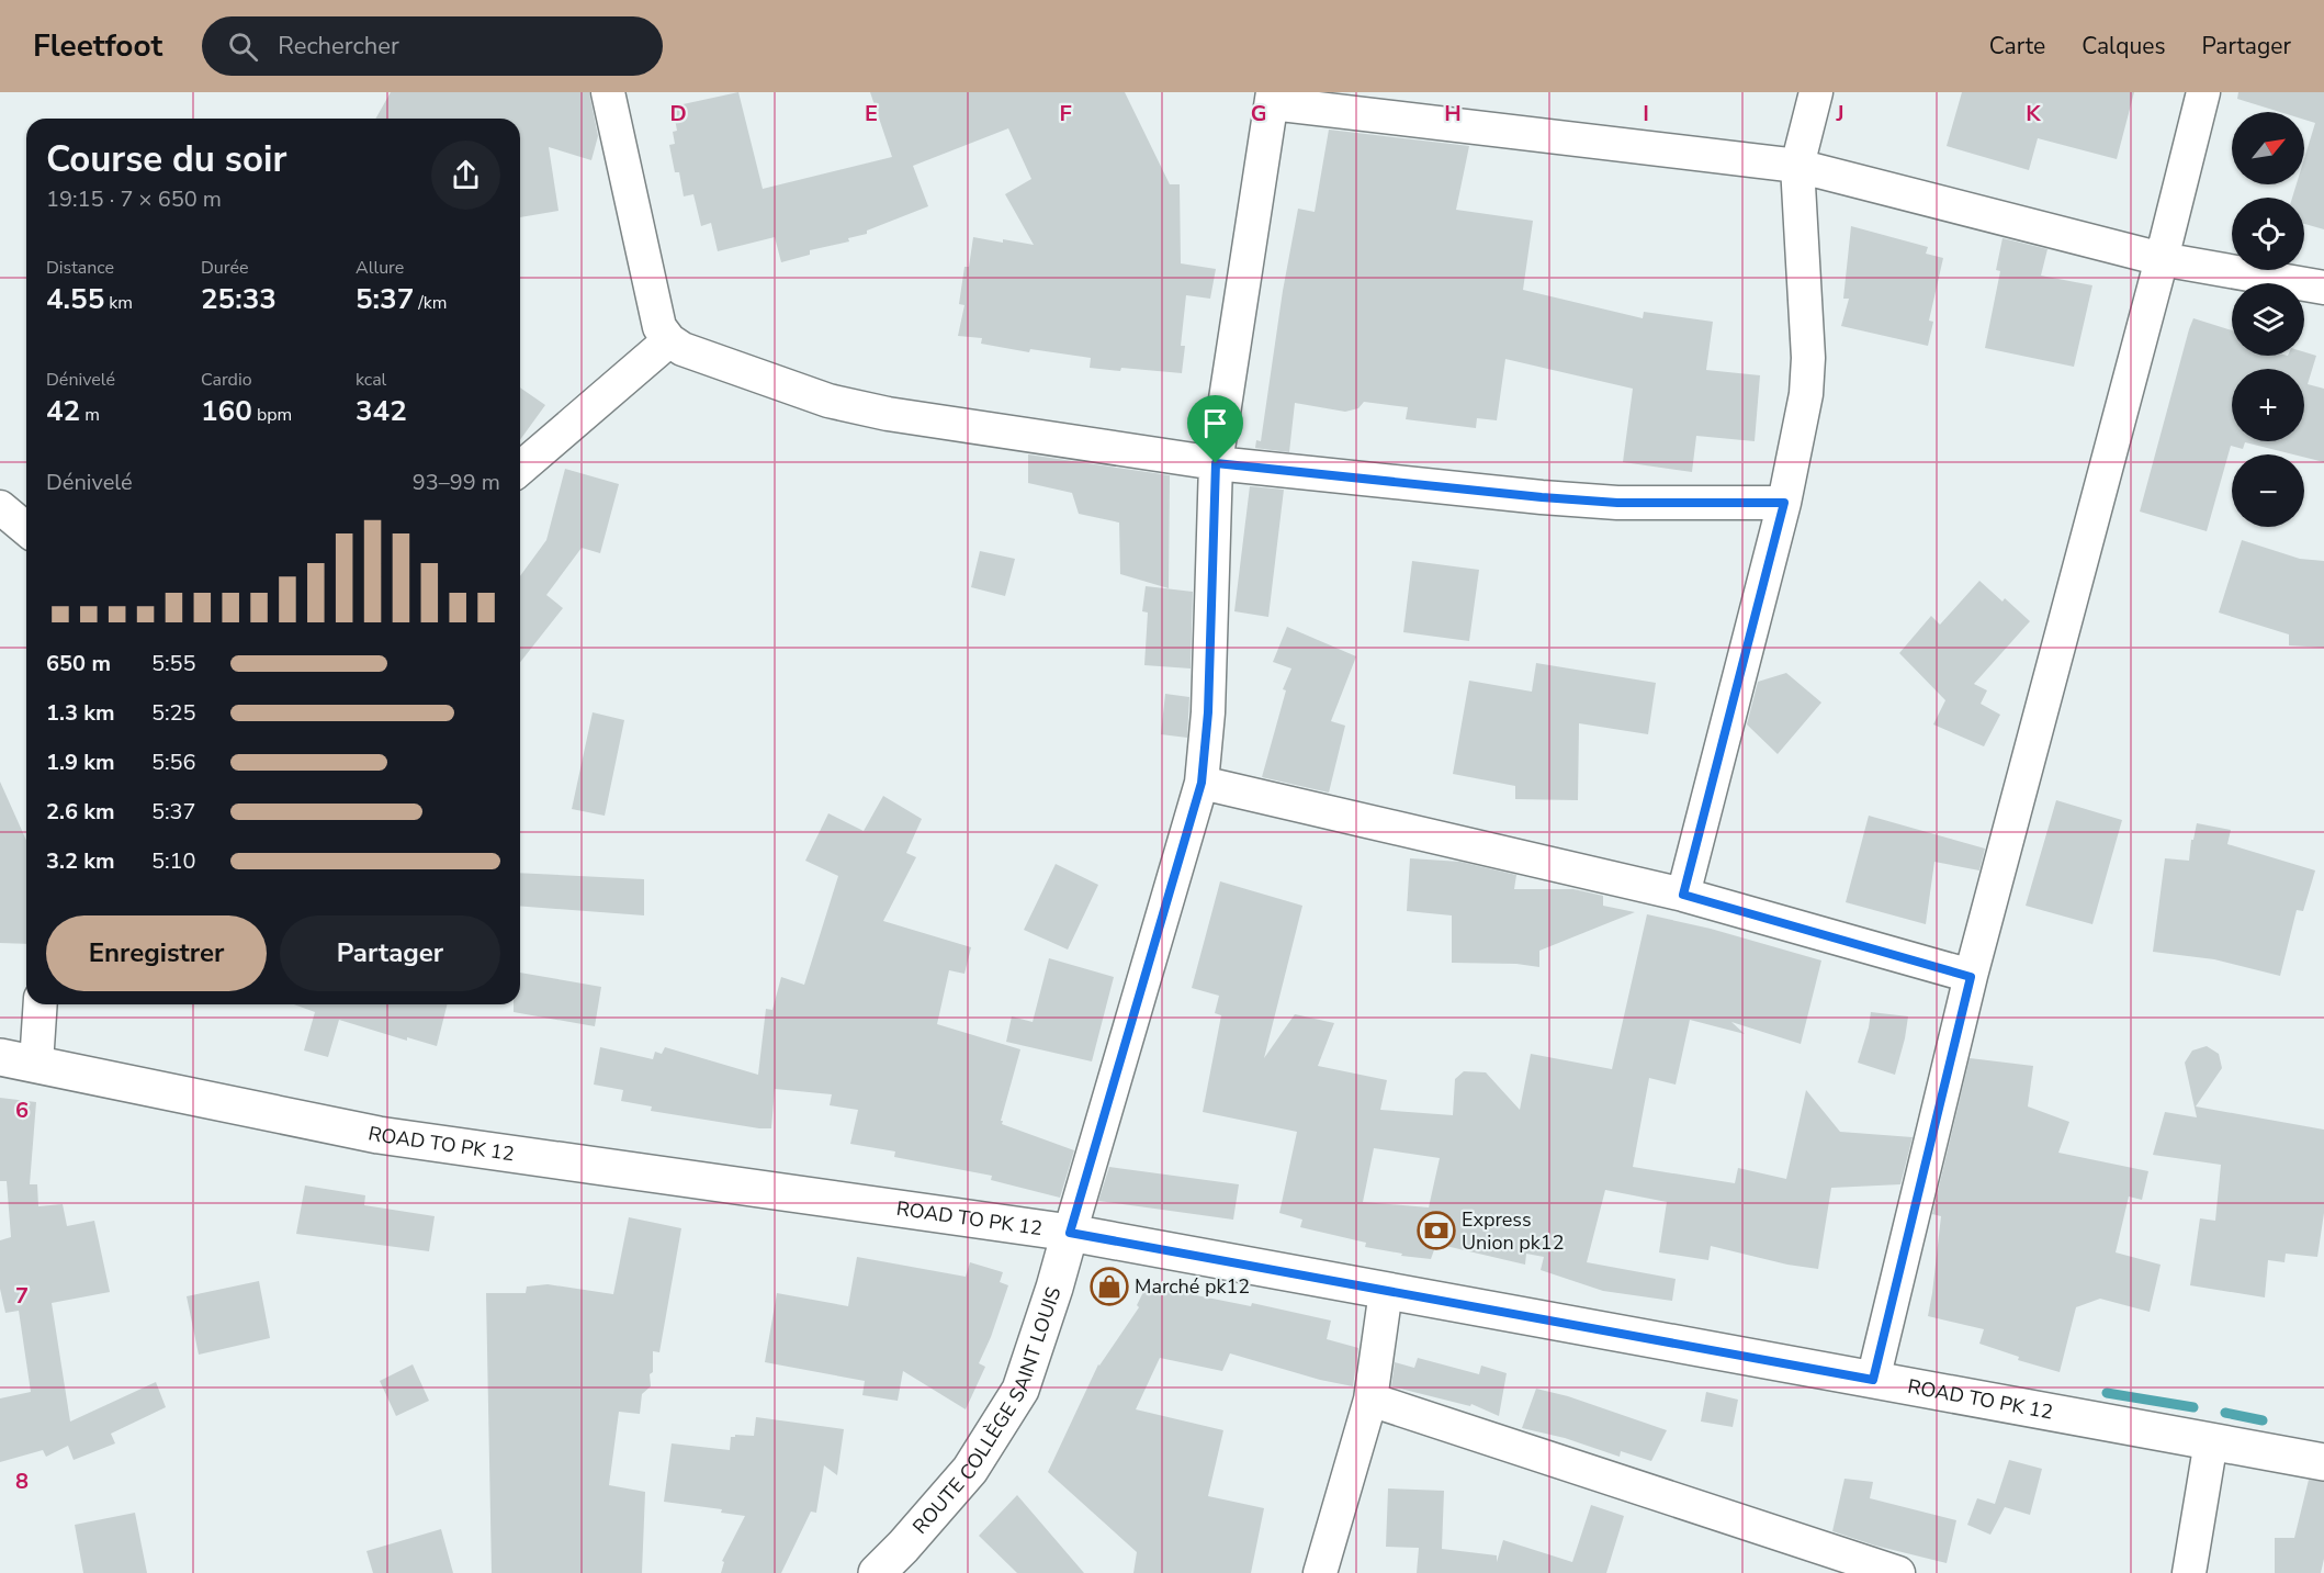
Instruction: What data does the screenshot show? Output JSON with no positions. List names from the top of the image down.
{
  "streets": {
    "main road": ["ROAD TO PK 12", "ROUTE COLLÈGE SAINT LOUIS"]
  },
  "crossings": [
    ["ROAD TO PK 12", "ROUTE COLLÈGE SAINT LOUIS"]
  ],
  "places": {
    "bank": ["Express Union pk12"],
    "shop": ["Marché pk12"]
  },
  "north": "top right",
  "page": {
    "header": "Fleetfoot",
    "search": "Rechercher",
    "nav": ["Carte", "Calques", "Partager"],
    "map_buttons": ["+", "−"],
    "heading": ["Course du soir", "19:15 · 7 × 650 m"],
    "stats": [
      ["Distance", "4.55 km"],
      ["Durée", "25:33"],
      ["Allure", "5:37 /km"],
      ["Dénivelé", "42 m"],
      ["Cardio", "160 bpm"],
      ["kcal", "342"]
    ],
    "chart": ["Dénivelé", "93–99 m"],
    "list": [
      {
        "name": "650 m",
        "note": "5:55"
      },
      {
        "name": "1.3 km",
        "note": "5:25"
      },
      {
        "name": "1.9 km",
        "note": "5:56"
      },
      {
        "name": "2.6 km",
        "note": "5:37"
      },
      {
        "name": "3.2 km",
        "note": "5:10"
      }
    ],
    "buttons": ["Enregistrer", "Partager"]
  },
  "grid": {
    "columns": [
      "D",
      "E",
      "F",
      "G",
      "H",
      "I",
      "J",
      "K"
    ],
    "rows": ["6", "7", "8"]
  }
}
